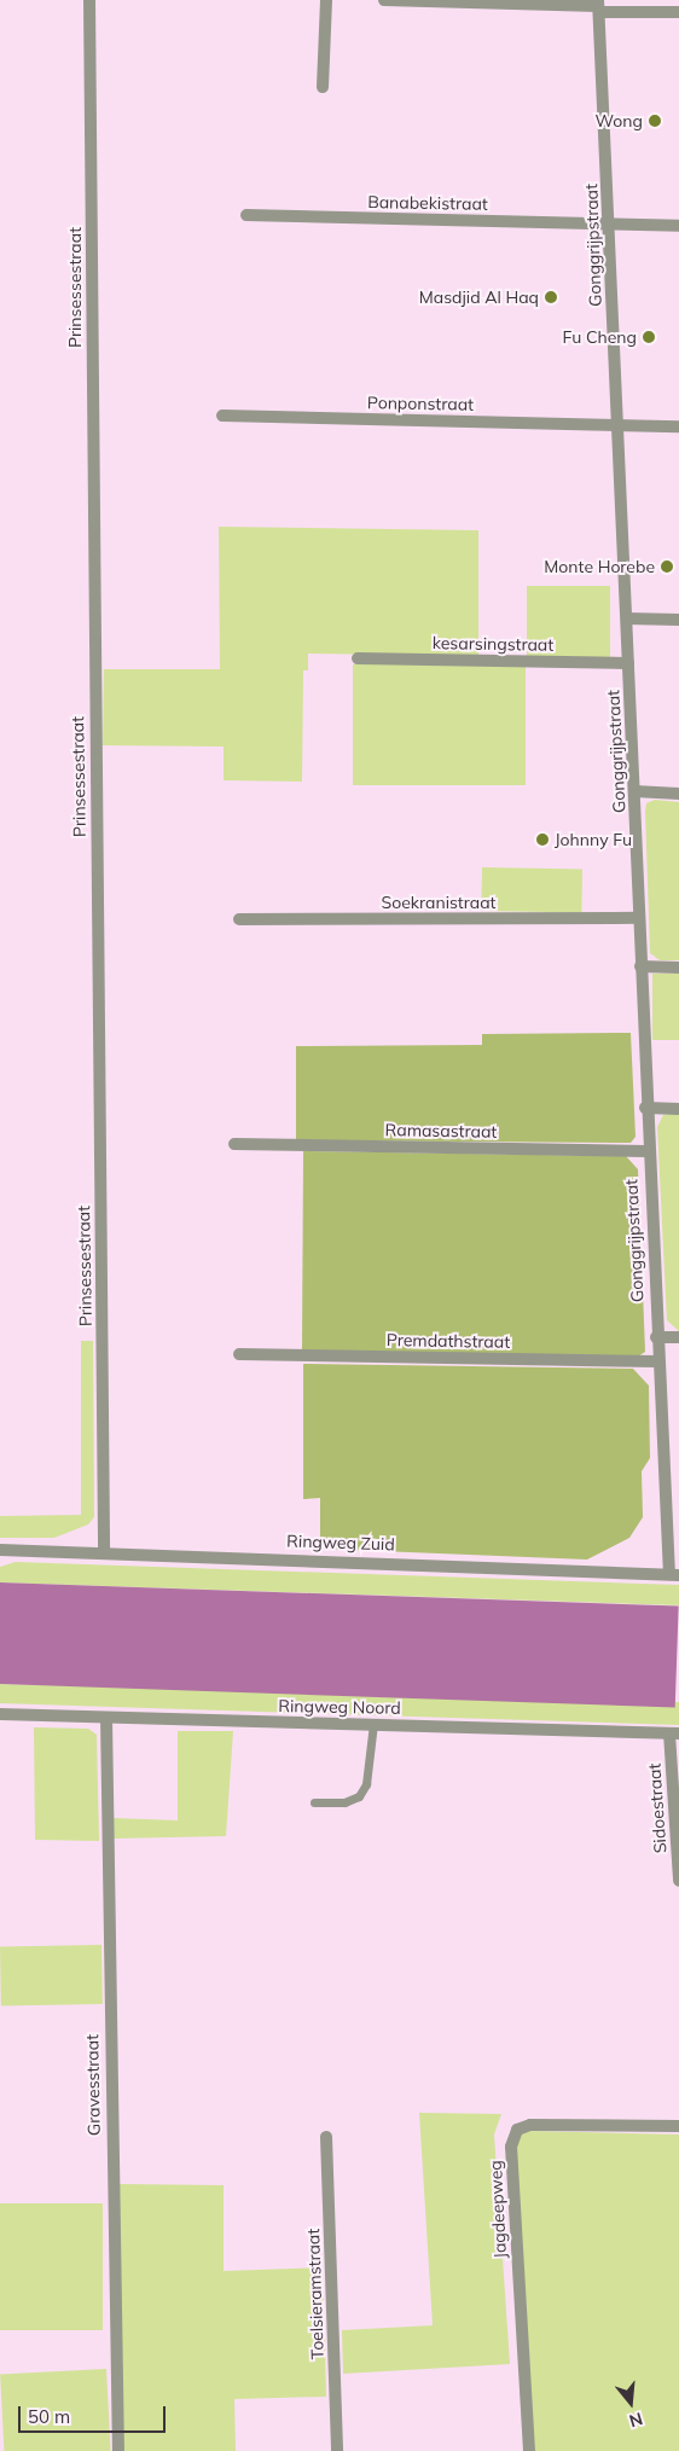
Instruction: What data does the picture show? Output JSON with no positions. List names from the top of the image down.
{
  "streets": {
    "street": [
      "Banabekistraat",
      "Gonggrijpstraat",
      "Prinsessestraat",
      "Ponponstraat",
      "kesarsingstraat",
      "Soekranistraat",
      "Ramasastraat",
      "Premdathstraat",
      "Ringweg Zuid",
      "Ringweg Noord",
      "Sidoestraat",
      "Gravesstraat",
      "Jagdeepweg",
      "Toelsieramstraat"
    ]
  },
  "crossings": [
    ["Banabekistraat", "Gonggrijpstraat"],
    ["Gonggrijpstraat", "Ponponstraat"],
    ["Gonggrijpstraat", "kesarsingstraat"],
    ["Gonggrijpstraat", "Soekranistraat"],
    ["Gonggrijpstraat", "Ramasastraat"],
    ["Gonggrijpstraat", "Premdathstraat"],
    ["Gonggrijpstraat", "Ringweg Zuid"],
    ["Prinsessestraat", "Ringweg Zuid"],
    ["Ringweg Noord", "Sidoestraat"],
    ["Ringweg Noord", "Gravesstraat"]
  ],
  "places": [
    "Wong",
    "Masdjid Al Haq",
    "Fu Cheng",
    "Monte Horebe",
    "Johnny Fu"
  ],
  "scale_bar": "50 m",
  "north": "bottom"
}
